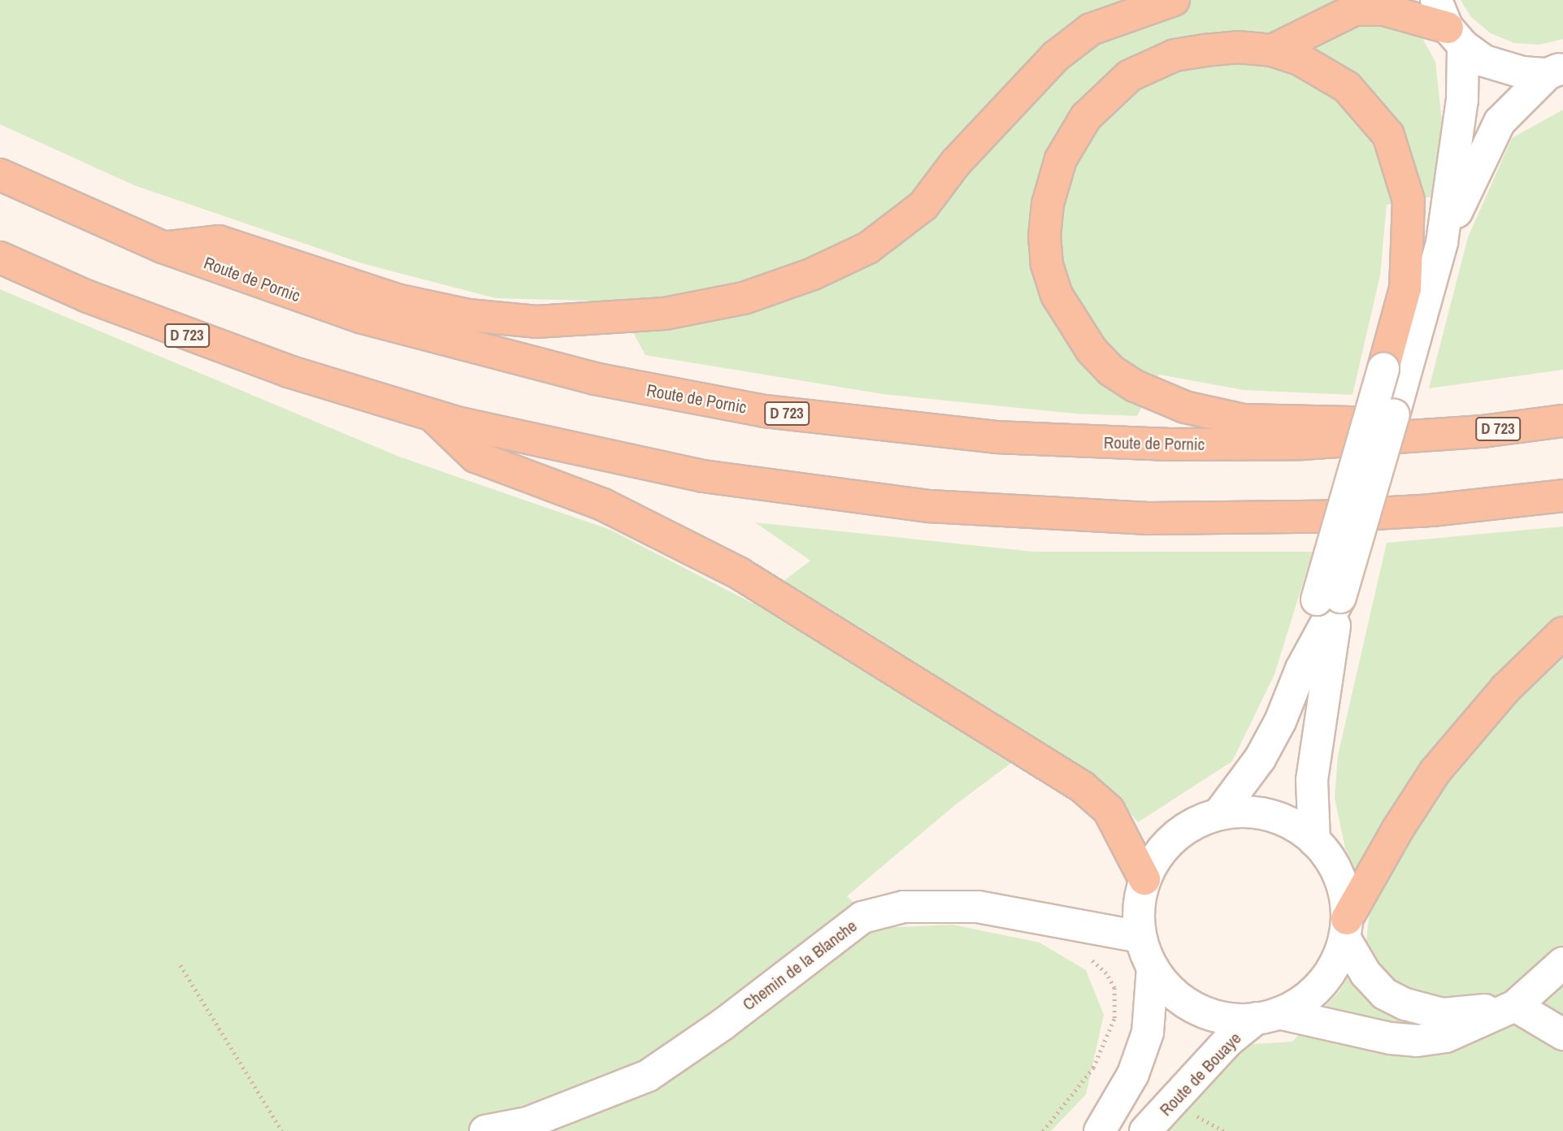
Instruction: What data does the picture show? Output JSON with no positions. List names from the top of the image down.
{
  "streets": {
    "highway": ["Route de Pornic", "D 723"],
    "main road": ["Chemin de la Blanche", "Route de Bouaye"]
  }
}
